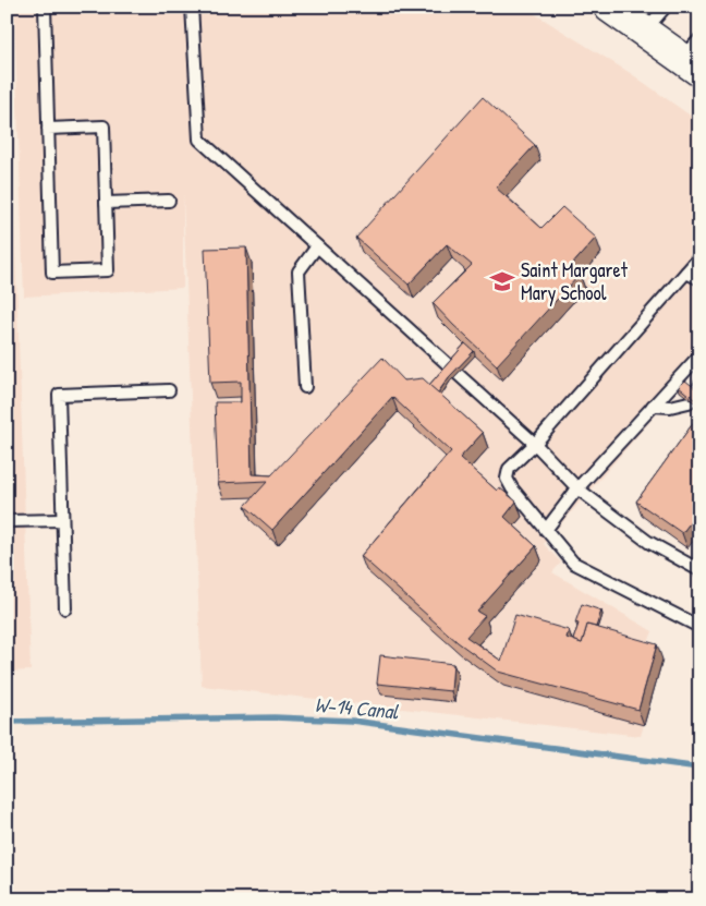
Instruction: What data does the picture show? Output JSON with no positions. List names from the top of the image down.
{
  "water": ["W-14 Canal"],
  "places": {
    "school or university": ["Saint Margaret Mary School"]
  }
}
